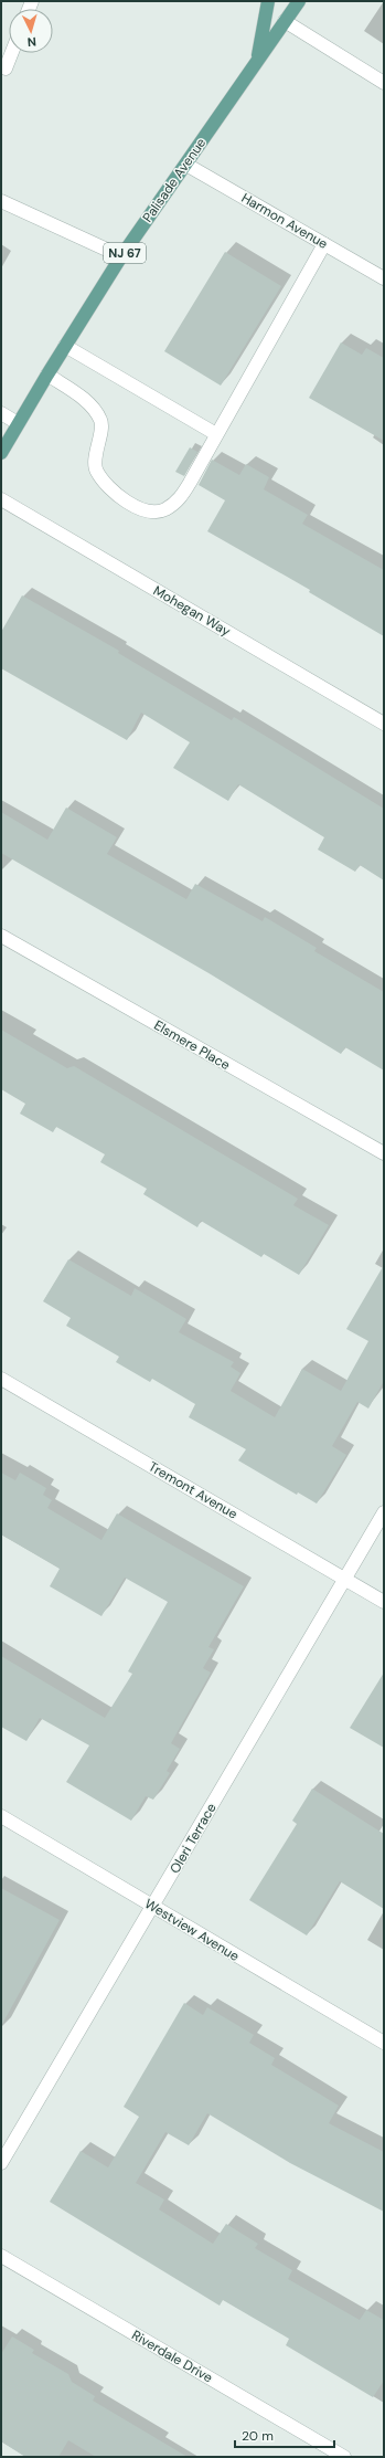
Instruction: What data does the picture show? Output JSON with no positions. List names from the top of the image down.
{
  "streets": {
    "main road": ["Palisade Avenue", "NJ 67"],
    "street": [
      "Harmon Avenue",
      "Mohegan Way",
      "Elsmere Place",
      "Tremont Avenue",
      "Oleri Terrace",
      "Westview Avenue",
      "Riverdale Drive"
    ]
  },
  "crossings": [
    ["Palisade Avenue", "Harmon Avenue"],
    ["Tremont Avenue", "Oleri Terrace"],
    ["Oleri Terrace", "Westview Avenue"]
  ],
  "scale_bar": "20 m",
  "north": "bottom"
}
